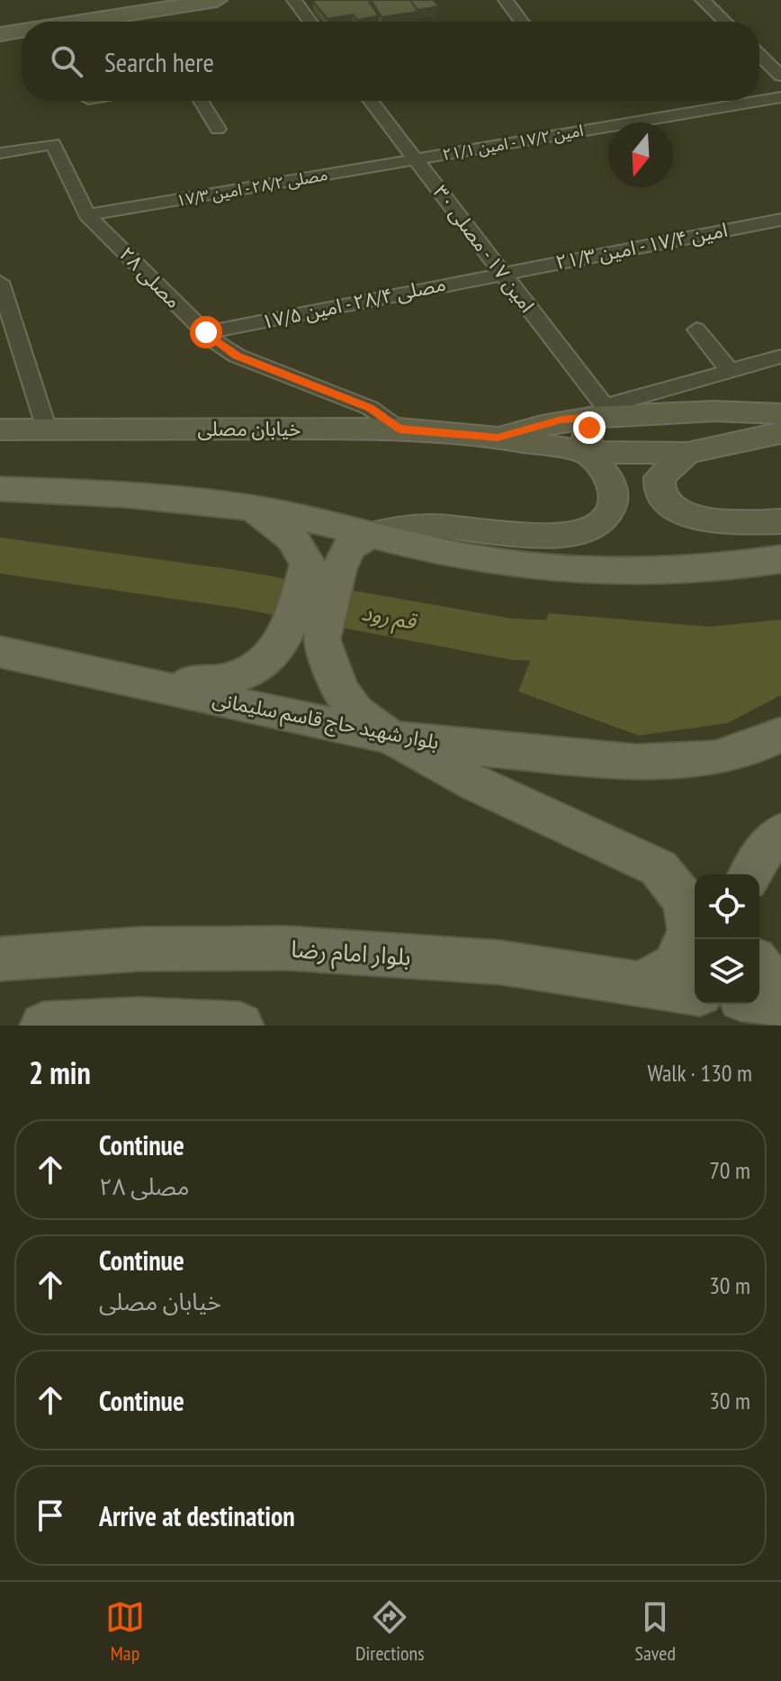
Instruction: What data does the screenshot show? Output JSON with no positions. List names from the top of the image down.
{
  "streets": {
    "main road": ["خیابان مصلی", "بلوار شهید حاج قاسم سلیمانی", "بلوار امام رضا"],
    "street": [
      "امین ۱۷/۲ - امین ۲۱/۱",
      "مصلی ۲۸/۲ - امین ۱۷/۳",
      "امین ۱۷/۴ - امین ۲۱/۳",
      "امین ۱۷ - مصلی ۳۰",
      "مصلی ۲۸",
      "مصلی ۲۸/۴ - امین ۱۷/۵"
    ]
  },
  "crossings": [
    ["امین ۱۷/۲ - امین ۲۱/۱", "مصلی ۲۸/۲ - امین ۱۷/۳"],
    ["امین ۱۷/۲ - امین ۲۱/۱", "امین ۱۷ - مصلی ۳۰"],
    ["مصلی ۲۸/۲ - امین ۱۷/۳", "امین ۱۷ - مصلی ۳۰"],
    ["مصلی ۲۸/۲ - امین ۱۷/۳", "مصلی ۲۸"],
    ["امین ۱۷/۴ - امین ۲۱/۳", "امین ۱۷ - مصلی ۳۰"],
    ["امین ۱۷/۴ - امین ۲۱/۳", "مصلی ۲۸/۴ - امین ۱۷/۵"],
    ["امین ۱۷ - مصلی ۳۰", "مصلی ۲۸/۴ - امین ۱۷/۵"],
    ["مصلی ۲۸", "مصلی ۲۸/۴ - امین ۱۷/۵"],
    ["مصلی ۲۸", "خیابان مصلی"]
  ],
  "water": ["قم رود"],
  "north": "bottom",
  "page": {
    "search": "Search here",
    "heading": ["2 min", "Walk · 130 m"],
    "list": [
      ["Continue", "مصلی ۲۸", "70 m"],
      ["Continue", "خیابان مصلی", "30 m"],
      ["Continue", "30 m"],
      "Arrive at destination"
    ],
    "nav": ["Map", "Directions", "Saved"]
  }
}
